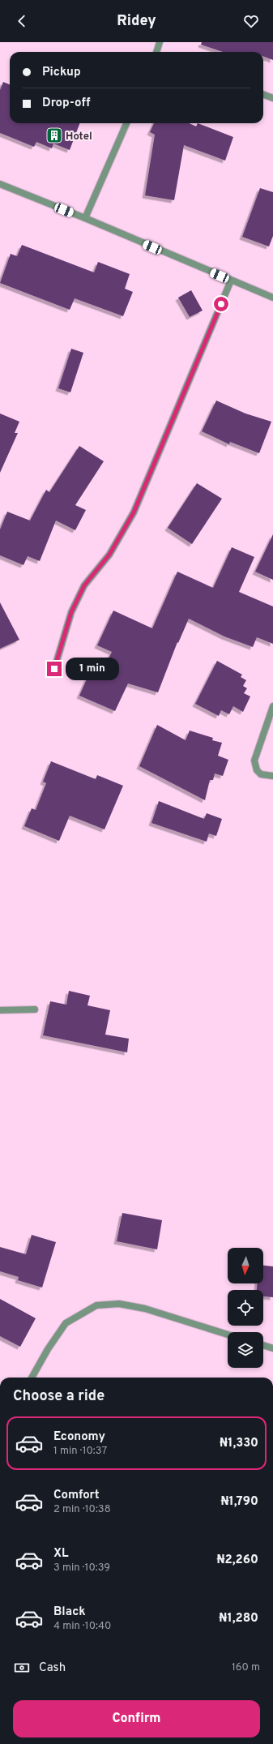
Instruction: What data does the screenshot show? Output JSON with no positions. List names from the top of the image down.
{
  "places": {
    "building": ["Hotel"]
  },
  "north": "bottom",
  "page": {
    "header": "Ridey",
    "banner": ["Pickup", "Drop-off"],
    "bubble": "1 min",
    "heading": "Choose a ride",
    "list": [
      {
        "name": "Economy",
        "note": "1 min · 10:37",
        "value": "₦1,330"
      },
      {
        "name": "Comfort",
        "note": "2 min · 10:38",
        "value": "₦1,790"
      },
      {
        "name": "XL",
        "note": "3 min · 10:39",
        "value": "₦2,260"
      },
      {
        "name": "Black",
        "note": "4 min · 10:40",
        "value": "₦1,280"
      }
    ],
    "pay": ["Cash", "160 m"],
    "buttons": "Confirm"
  }
}
